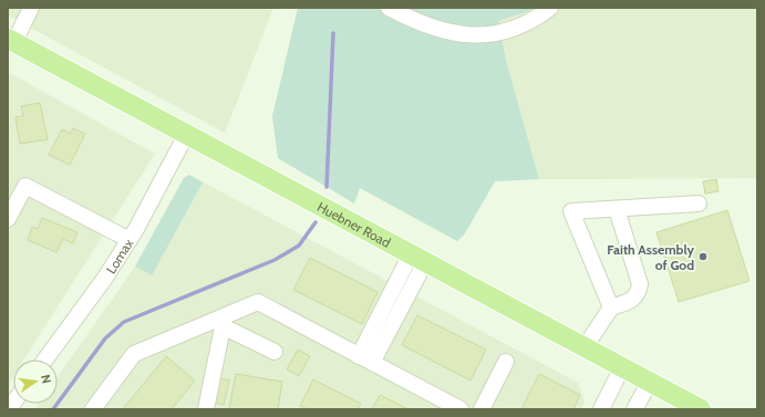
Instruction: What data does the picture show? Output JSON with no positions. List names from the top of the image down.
{
  "streets": {
    "main road": ["Huebner Road"],
    "street": ["Lomax"]
  },
  "crossings": [
    ["Huebner Road", "Lomax"]
  ],
  "places": ["Faith Assembly of God"],
  "north": "right"
}
